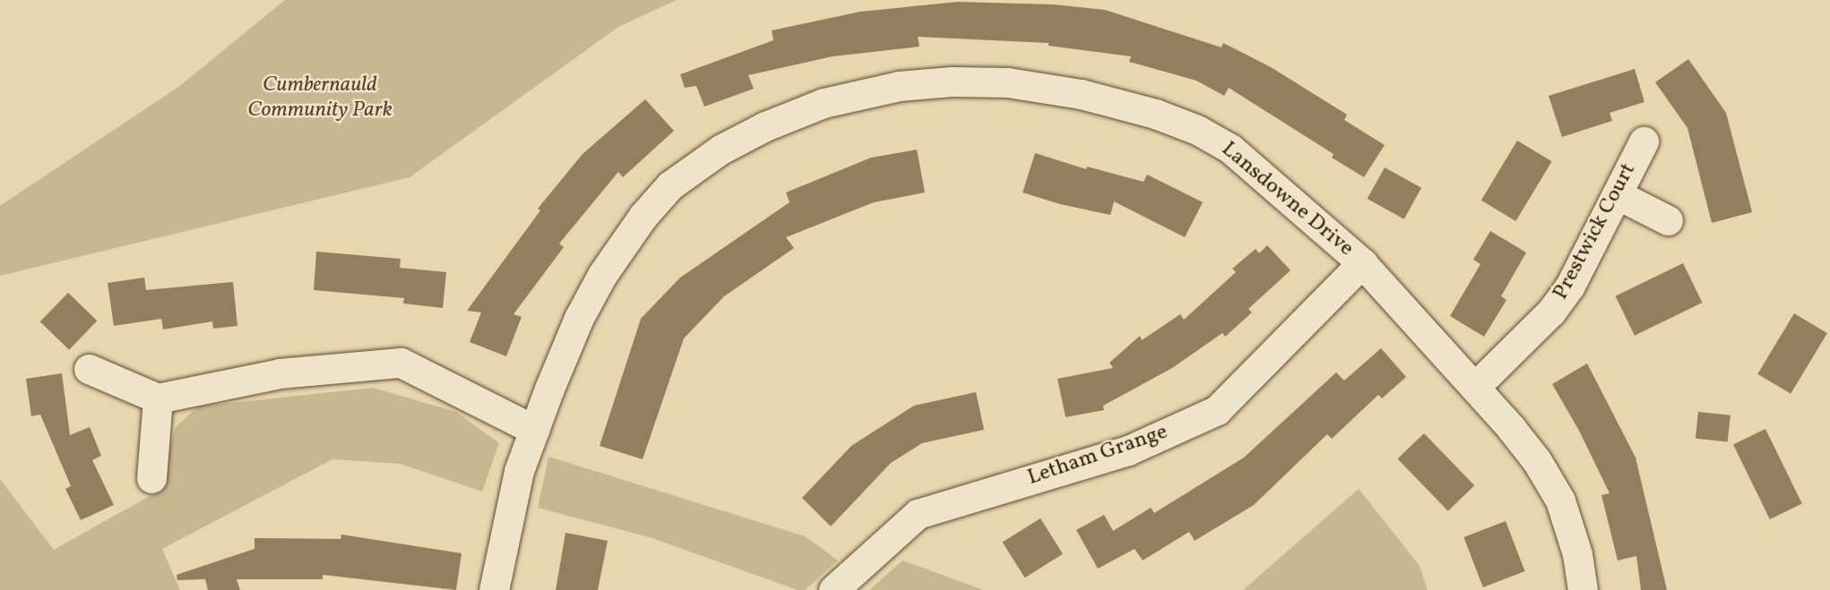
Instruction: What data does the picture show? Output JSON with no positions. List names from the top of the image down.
{
  "streets": {
    "street": ["Lansdowne Drive", "Prestwick Court", "Letham Grange"]
  },
  "crossings": [
    ["Lansdowne Drive", "Prestwick Court"],
    ["Lansdowne Drive", "Letham Grange"]
  ],
  "parks": ["Cumbernauld Community Park"]
}
